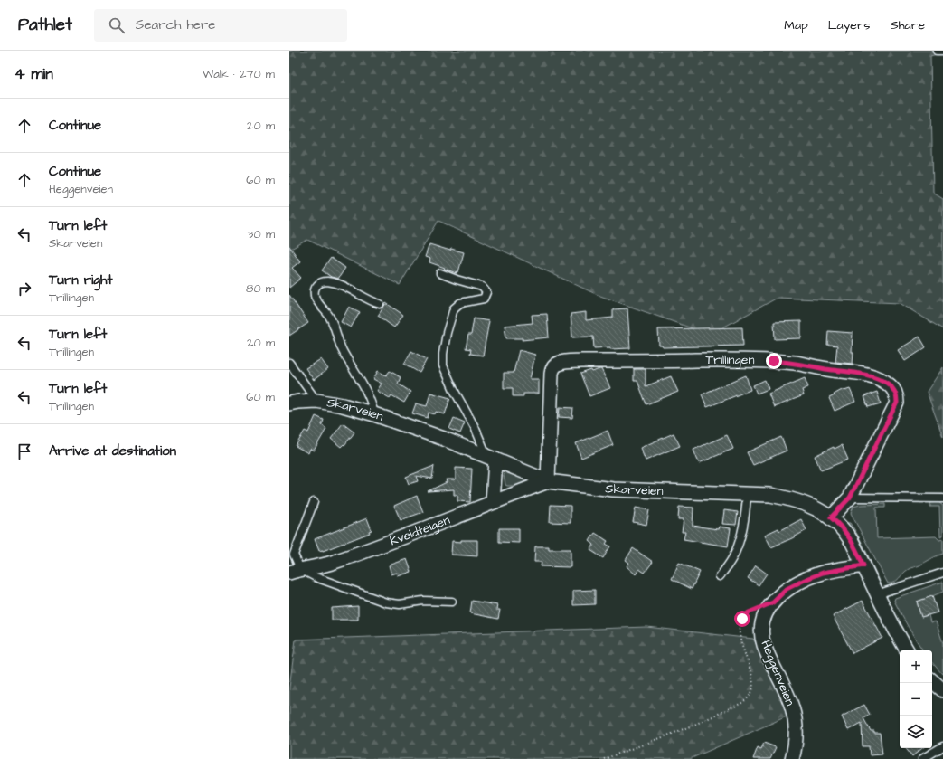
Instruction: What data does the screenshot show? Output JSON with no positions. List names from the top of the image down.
{
  "streets": {
    "street": [
      "Trillingen",
      "Skarveien",
      "Kveldteigen",
      "Heggenveien"
    ]
  },
  "crossings": [
    ["Trillingen", "Skarveien"],
    ["Trillingen", "Kveldteigen"],
    ["Skarveien", "Kveldteigen"],
    ["Skarveien", "Heggenveien"]
  ],
  "page": {
    "header": "Pathlet",
    "search": "Search here",
    "nav": ["Map", "Layers", "Share"],
    "heading": ["4 min", "Walk · 270 m"],
    "list": [
      ["Continue", "20 m"],
      ["Continue", "Heggenveien", "60 m"],
      ["Turn left", "Skarveien", "30 m"],
      ["Turn right", "Trillingen", "80 m"],
      ["Turn left", "Trillingen", "20 m"],
      ["Turn left", "Trillingen", "60 m"],
      "Arrive at destination"
    ],
    "map_buttons": ["+", "−"]
  }
}
